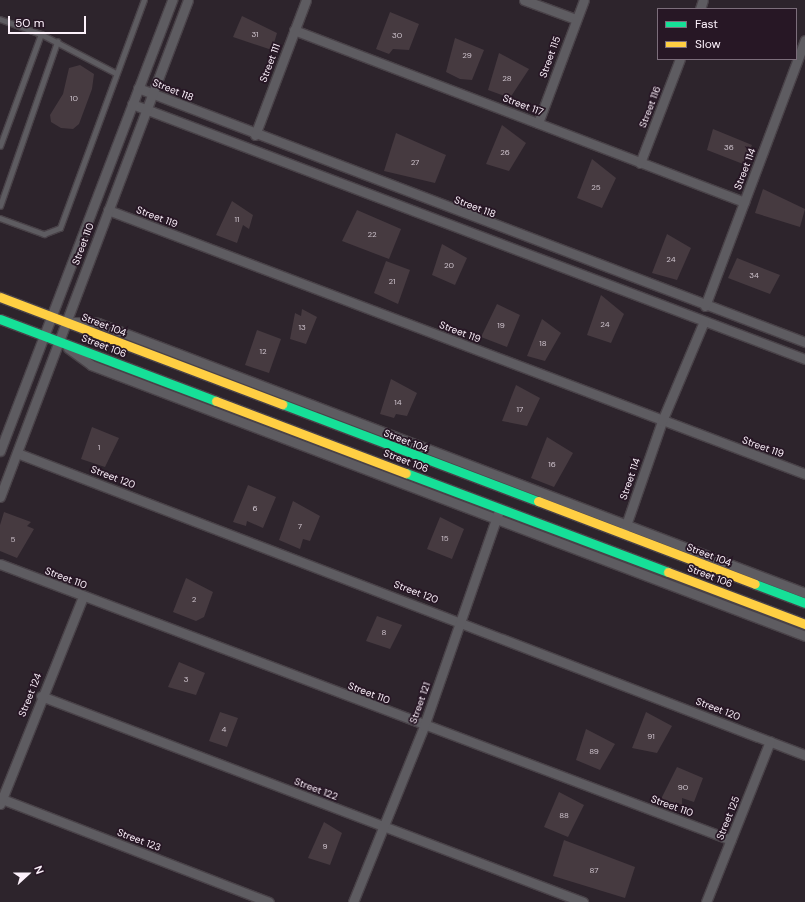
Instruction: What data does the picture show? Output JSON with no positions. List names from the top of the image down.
{
  "streets": {
    "street": [
      "Street 115",
      "Street 111",
      "Street 118",
      "Street 117",
      "Street 116",
      "Street 114",
      "Street 119",
      "Street 110",
      "Street 104",
      "Street 106",
      "Street 120",
      "Street 124",
      "Street 121",
      "Street 122",
      "Street 125",
      "Street 123"
    ]
  },
  "crossings": [
    ["Street 115", "Street 117"],
    ["Street 111", "Street 118"],
    ["Street 111", "Street 117"],
    ["Street 118", "Street 114"],
    ["Street 118", "Street 110"],
    ["Street 117", "Street 116"],
    ["Street 117", "Street 114"],
    ["Street 114", "Street 119"],
    ["Street 114", "Street 104"],
    ["Street 119", "Street 110"],
    ["Street 110", "Street 104"],
    ["Street 110", "Street 106"],
    ["Street 110", "Street 120"],
    ["Street 110", "Street 124"],
    ["Street 110", "Street 121"],
    ["Street 110", "Street 125"],
    ["Street 106", "Street 121"],
    ["Street 120", "Street 121"],
    ["Street 120", "Street 125"],
    ["Street 124", "Street 122"],
    ["Street 124", "Street 123"],
    ["Street 121", "Street 122"]
  ],
  "house_numbers": [
    "31",
    "30",
    "29",
    "28",
    "10",
    "36",
    "26",
    "27",
    "25",
    "11",
    "22",
    "24",
    "20",
    "34",
    "21",
    "24",
    "19",
    "13",
    "18",
    "12",
    "14",
    "17",
    "1",
    "16",
    "6",
    "7",
    "15",
    "5",
    "2",
    "8",
    "3",
    "4",
    "91",
    "89",
    "90",
    "88",
    "9",
    "87"
  ],
  "legend": ["Fast", "Slow"],
  "scale_bar": "50 m",
  "north": "right"
}
